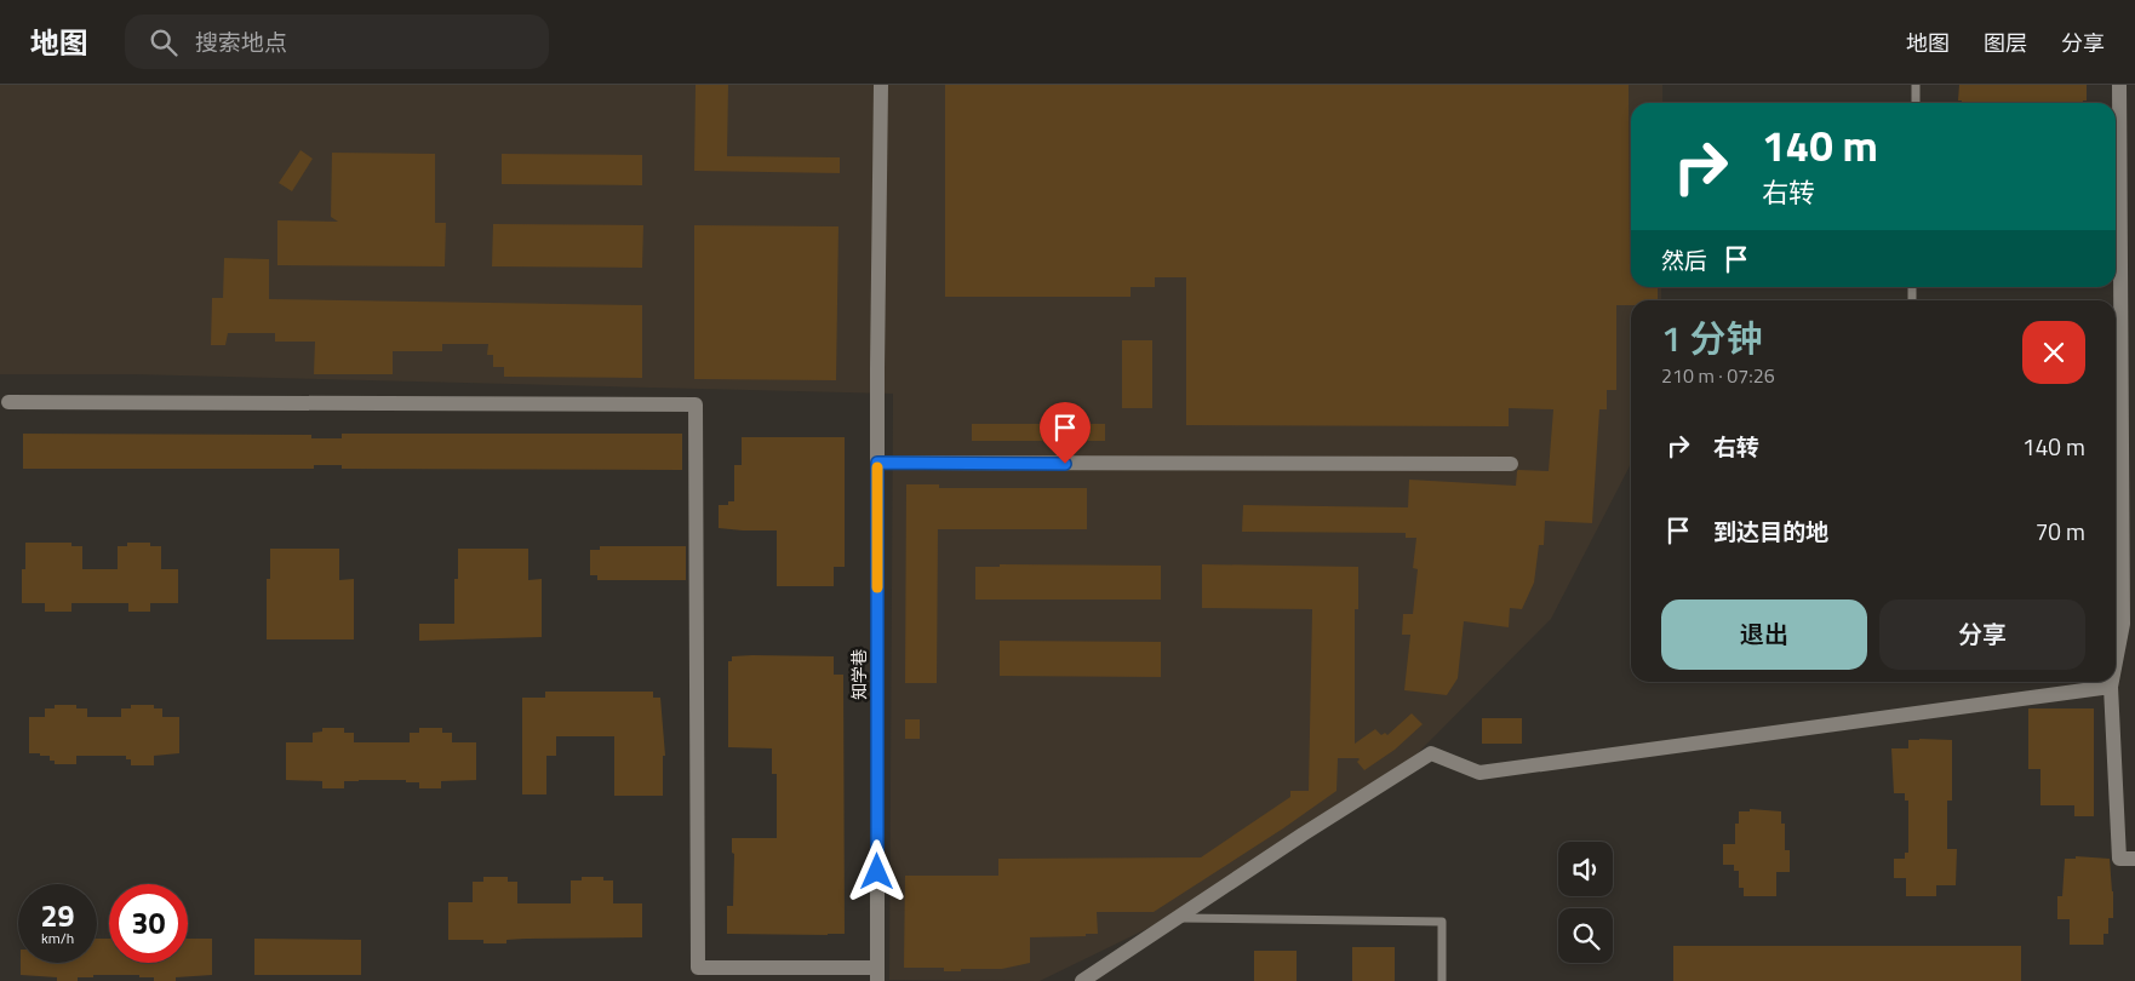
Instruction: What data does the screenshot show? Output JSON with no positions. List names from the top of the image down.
{
  "streets": {
    "street": ["知学巷"]
  },
  "page": {
    "header": "地图",
    "search": "搜索地点",
    "nav": ["地图", "图层", "分享"],
    "turn": ["140 m", "右转"],
    "then": "然后",
    "heading": ["1 分钟", "210 m · 07:26"],
    "list": [
      {
        "name": "右转",
        "value": "140 m"
      },
      {
        "name": "到达目的地",
        "value": "70 m"
      }
    ],
    "buttons": ["退出", "分享"],
    "speed": "29 km/h",
    "limit": "30"
  }
}
